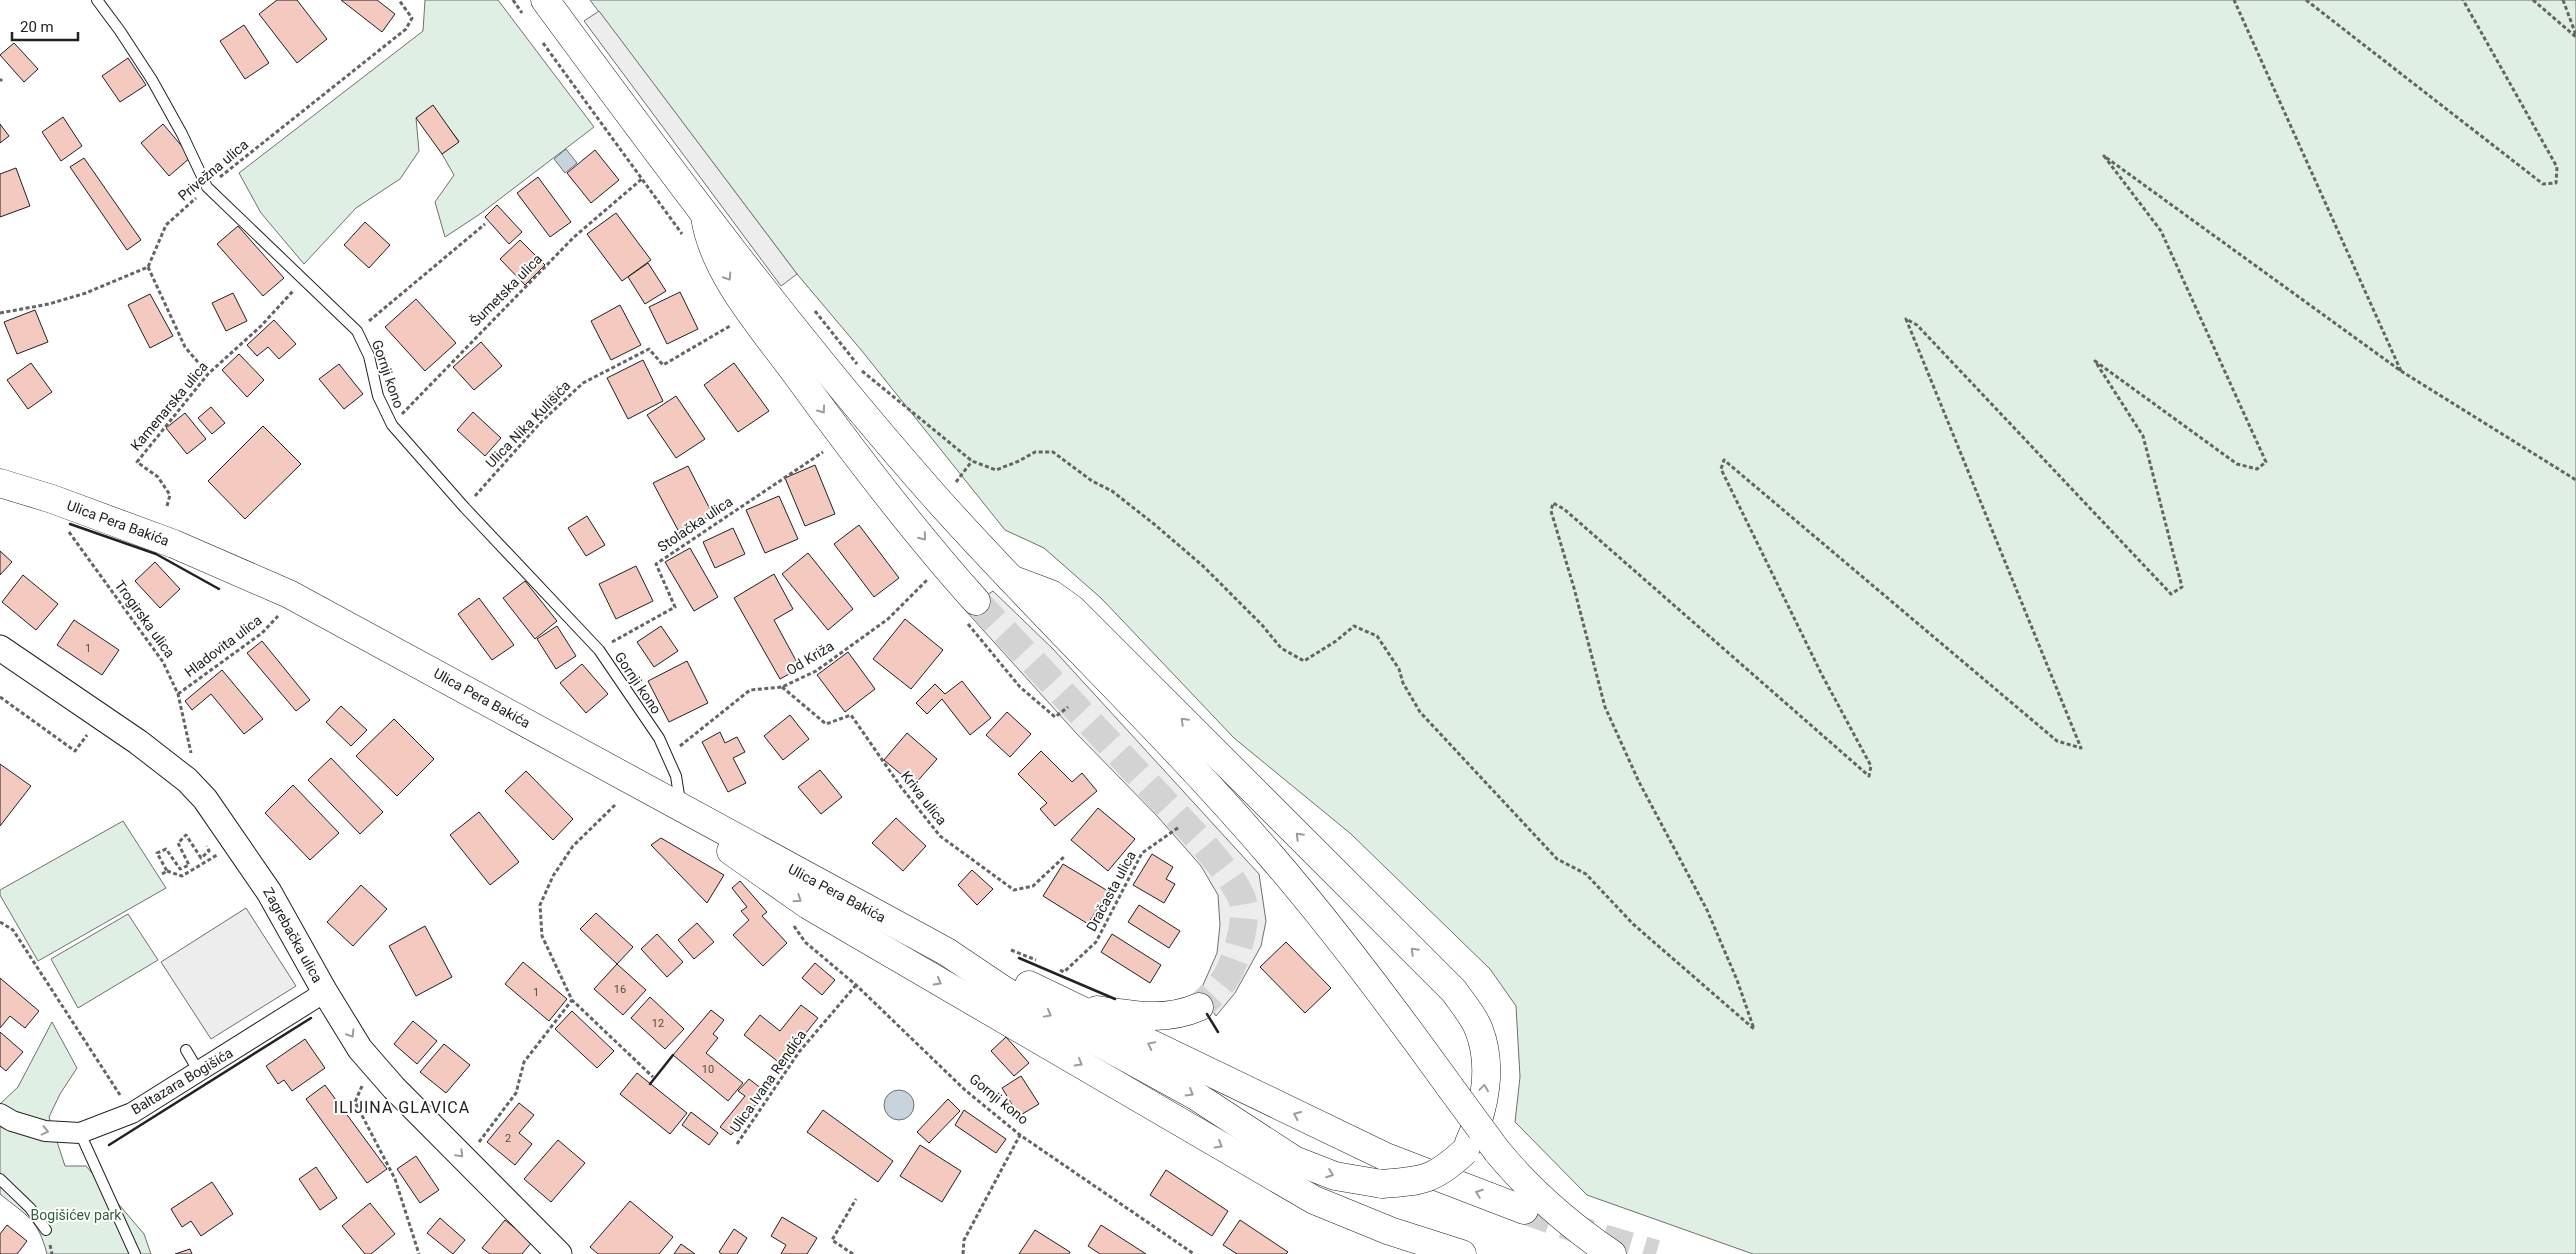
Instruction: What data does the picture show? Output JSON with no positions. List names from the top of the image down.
{
  "streets": {
    "main road": ["Ulica Pera Bakića"],
    "street": ["Zagrebačka ulica", "Baltazara Bogišića"],
    "lane": ["Gornji kono"],
    "path": [
      "Privežna ulica",
      "Šumetska ulica",
      "Kamenarska ulica",
      "Ulica Nika Kulišića",
      "Stolačka ulica",
      "Trogirska ulica",
      "Hladovita ulica",
      "Od Križa",
      "Kriva ulica",
      "Dračasta ulica",
      "Ulica Ivana Rendića"
    ]
  },
  "crossings": [
    ["Privežna ulica", "Gornji kono"],
    ["Šumetska ulica", "Gornji kono"],
    ["Gornji kono", "Kamenarska ulica"],
    ["Gornji kono", "Ulica Nika Kulišića"],
    ["Gornji kono", "Ulica Pera Bakića"],
    ["Gornji kono", "Stolačka ulica"],
    ["Gornji kono", "Od Križa"],
    ["Gornji kono", "Ulica Ivana Rendića"],
    ["Trogirska ulica", "Hladovita ulica"],
    ["Od Križa", "Kriva ulica"],
    ["Zagrebačka ulica", "Baltazara Bogišića"]
  ],
  "one_way": ["Zagrebačka ulica"],
  "districts": ["ILIJINA GLAVICA"],
  "parks": ["Bogišićev park"],
  "house_numbers": [
    "1",
    "16",
    "1",
    "12",
    "10",
    "2"
  ],
  "scale_bar": "20 m"
}
